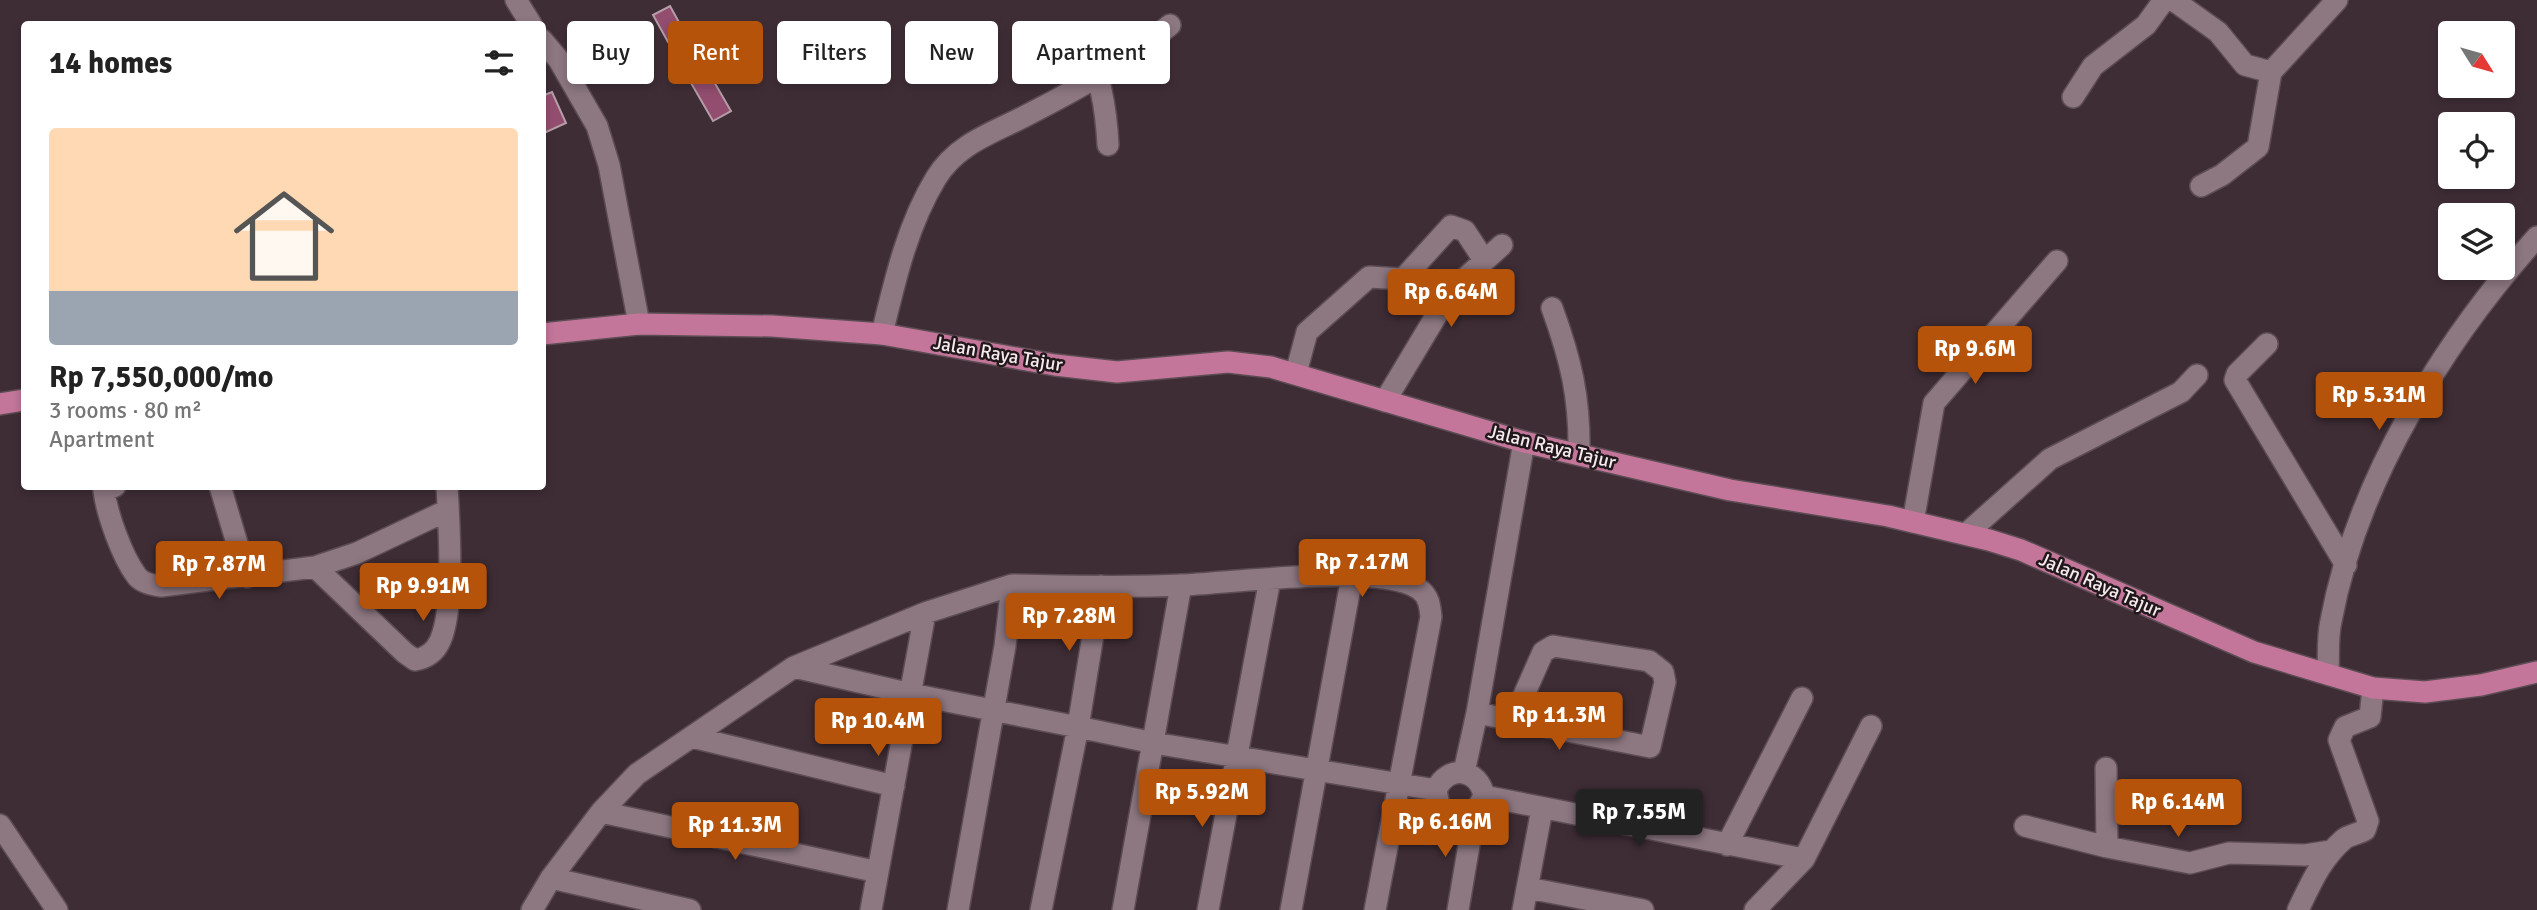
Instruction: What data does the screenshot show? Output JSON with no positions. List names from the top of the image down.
{
  "streets": {
    "main road": ["Jalan Raya Tajur"]
  },
  "north": "bottom right",
  "page": {
    "chip": [
      "Buy",
      "Rent",
      "Filters",
      "New",
      "Apartment"
    ],
    "heading": "14 homes",
    "list": [
      {
        "name": "Rp 7,550,000/mo",
        "note": "3 rooms · 80 m² · Apartment"
      }
    ],
    "price": [
      "Rp 6.64M",
      "Rp 9.6M",
      "Rp 5.31M",
      "Rp 7.17M",
      "Rp 7.87M",
      "Rp 9.91M",
      "Rp 7.28M",
      "Rp 11.3M",
      "Rp 10.4M",
      "Rp 5.92M",
      "Rp 6.14M",
      "Rp 7.55M",
      "Rp 6.16M",
      "Rp 11.3M"
    ]
  }
}
